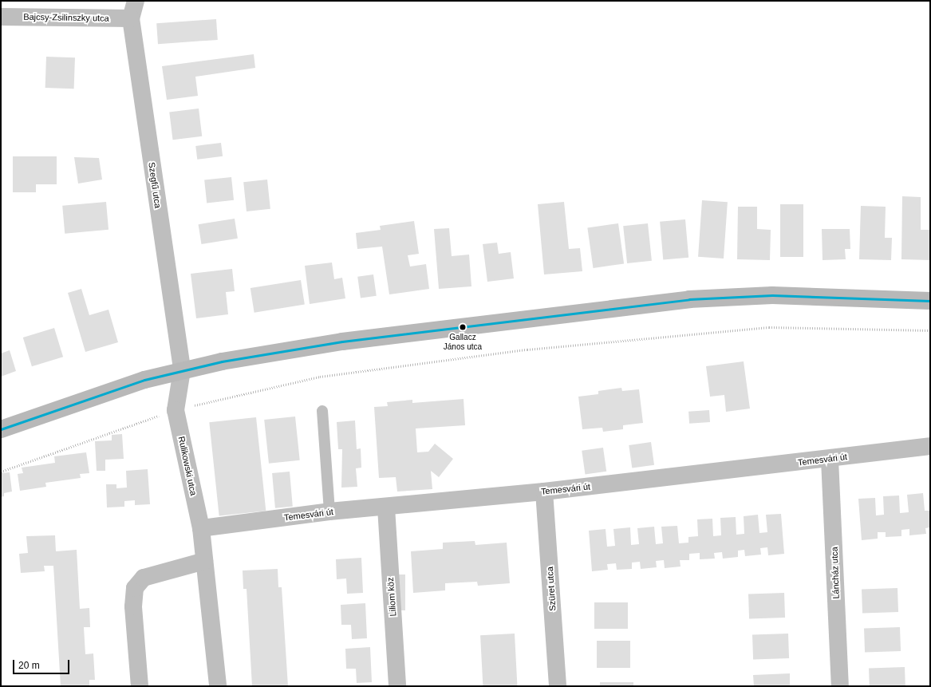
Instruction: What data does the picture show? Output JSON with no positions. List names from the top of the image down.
{
  "streets": {
    "street": [
      "Bajcsy-Zsilinszky utca",
      "Szegfű utca",
      "Temesvári út",
      "Rulikowski utca",
      "Láncház utca",
      "Szüret utca",
      "Liliom köz"
    ]
  },
  "crossings": [
    ["Bajcsy-Zsilinszky utca", "Szegfű utca"],
    ["Szegfű utca", "Rulikowski utca"],
    ["Temesvári út", "Rulikowski utca"],
    ["Temesvári út", "Láncház utca"],
    ["Temesvári út", "Szüret utca"],
    ["Temesvári út", "Liliom köz"]
  ],
  "places": ["Gallacz János utca"],
  "scale_bar": "20 m"
}
